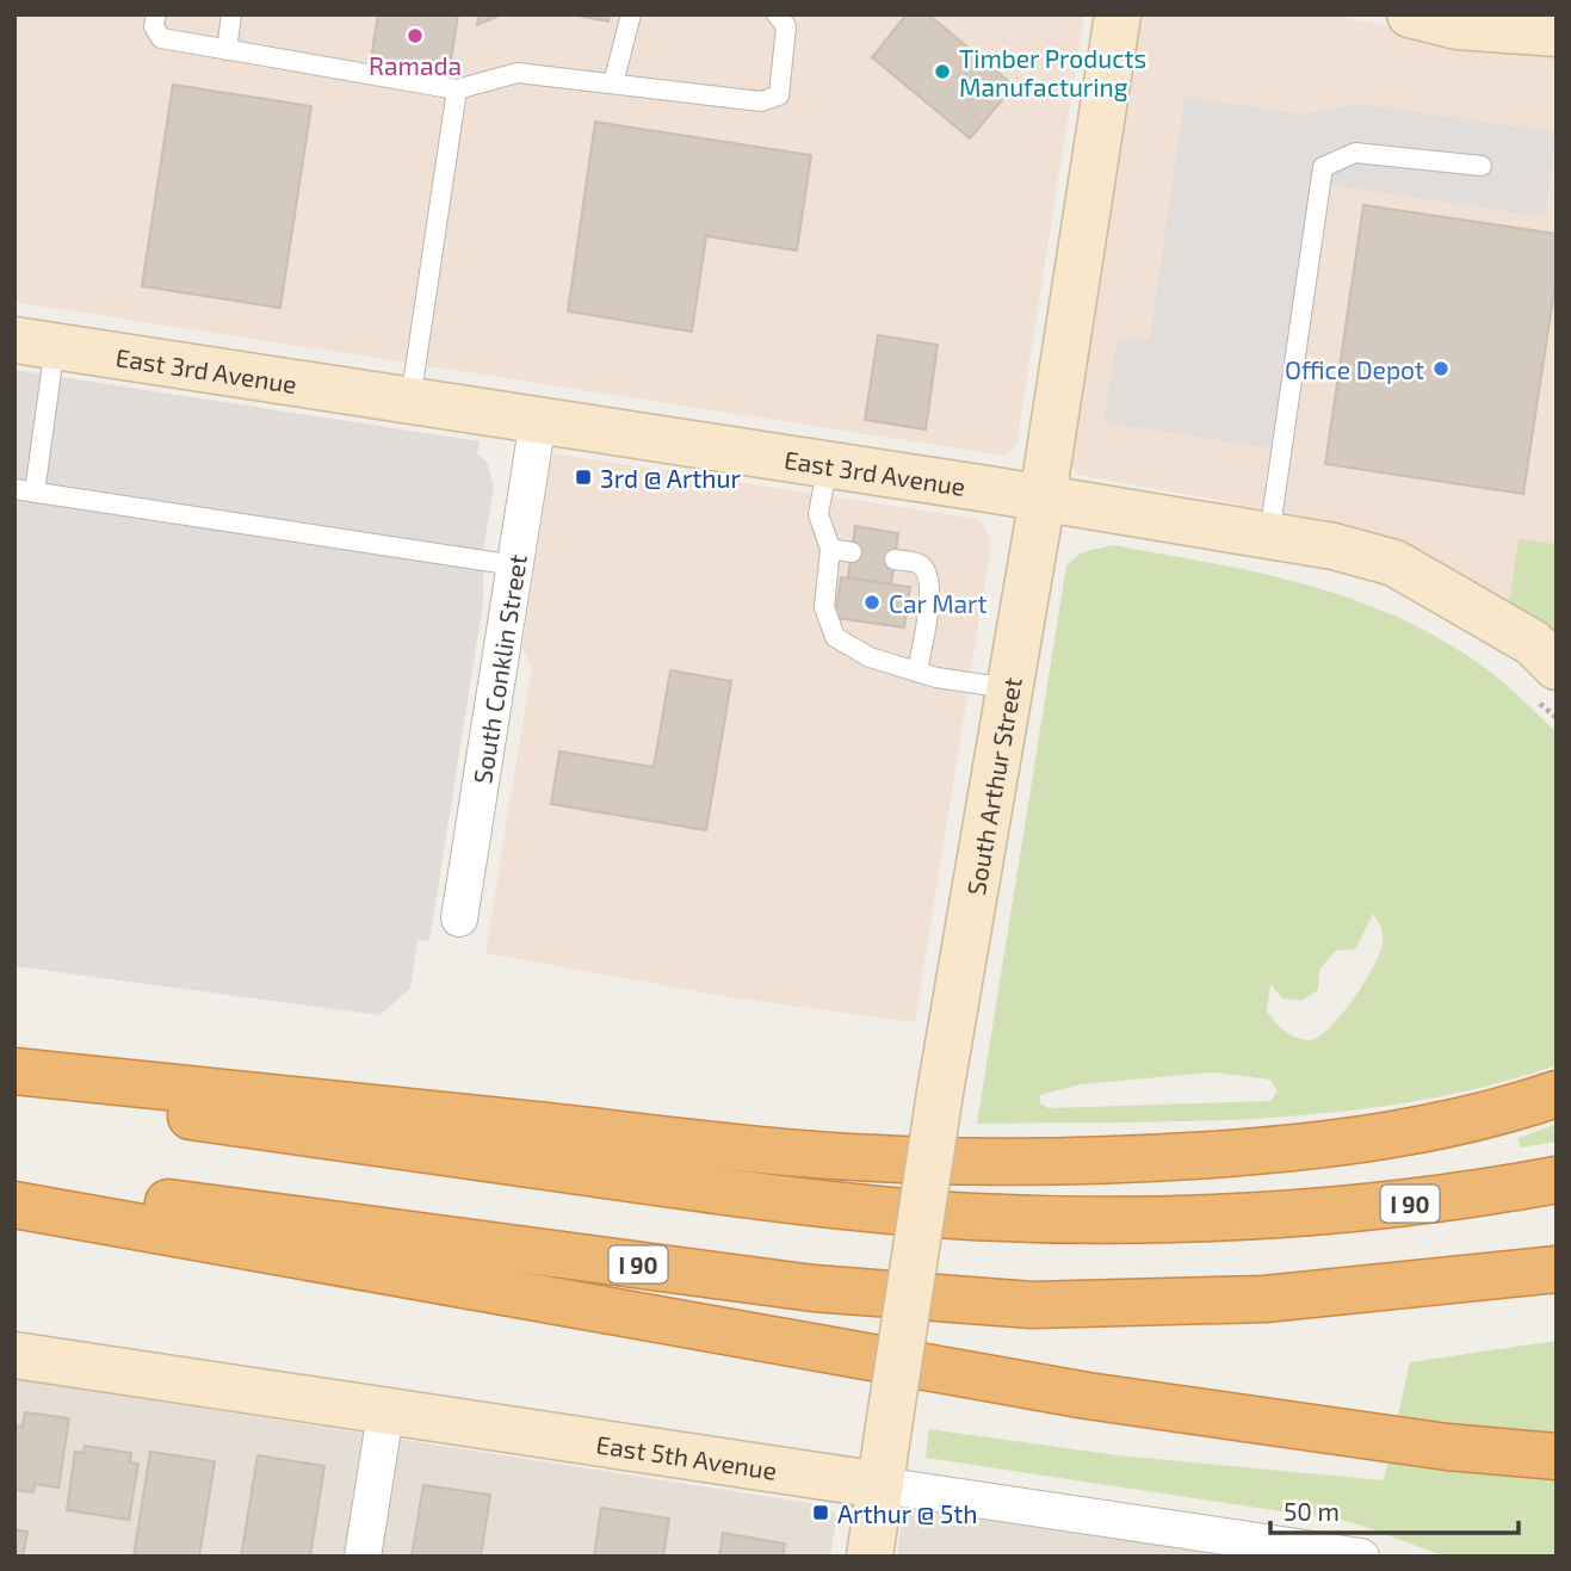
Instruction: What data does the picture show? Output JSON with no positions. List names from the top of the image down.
{
  "streets": {
    "highway": ["I 90"],
    "main road": ["East 3rd Avenue", "South Arthur Street", "East 5th Avenue"],
    "street": ["South Conklin Street"]
  },
  "crossings": [
    ["East 3rd Avenue", "South Conklin Street"],
    ["East 3rd Avenue", "South Arthur Street"],
    ["South Arthur Street", "East 5th Avenue"]
  ],
  "places": {
    "other": [
      "Ramada",
      "Timber Products Manufacturing",
      "Office Depot",
      "Car Mart"
    ],
    "transit": ["3rd @ Arthur", "Arthur @ 5th"]
  },
  "scale_bar": "50 m"
}
